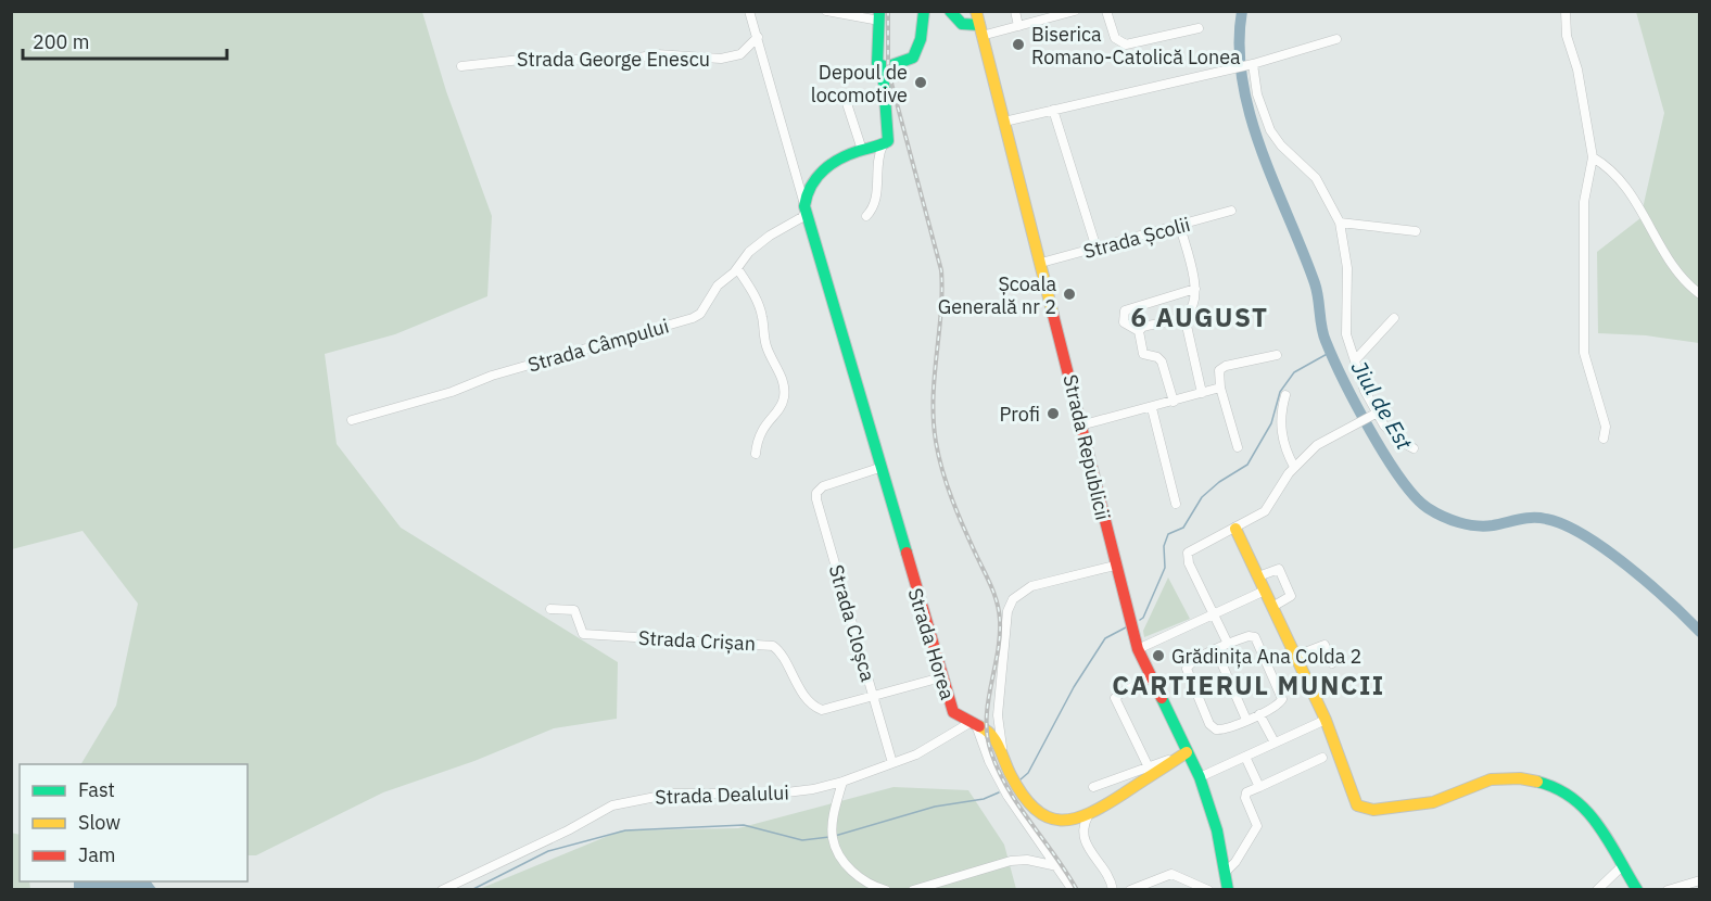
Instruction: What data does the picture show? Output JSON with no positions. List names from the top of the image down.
{
  "streets": {
    "street": [
      "Strada George Enescu",
      "Strada Școlii",
      "Strada Câmpului",
      "Strada Republicii",
      "Strada Cloșca",
      "Strada Crișan",
      "Strada Horea",
      "Strada Dealului"
    ]
  },
  "crossings": [
    ["Strada Școlii", "Strada Republicii"],
    ["Strada Cloșca", "Strada Crișan"],
    ["Strada Cloșca", "Strada Horea"],
    ["Strada Cloșca", "Strada Dealului"],
    ["Strada Crișan", "Strada Horea"],
    ["Strada Horea", "Strada Dealului"]
  ],
  "districts": ["6 AUGUST", "CARTIERUL MUNCII"],
  "water": ["Jiul de Est"],
  "places": [
    "Biserica Romano-Catolică Lonea",
    "Depoul de locomotive",
    "Școala Generală nr 2",
    "Profi",
    "Grădinița Ana Colda 2"
  ],
  "legend": ["Fast", "Slow", "Jam"],
  "scale_bar": "200 m"
}
